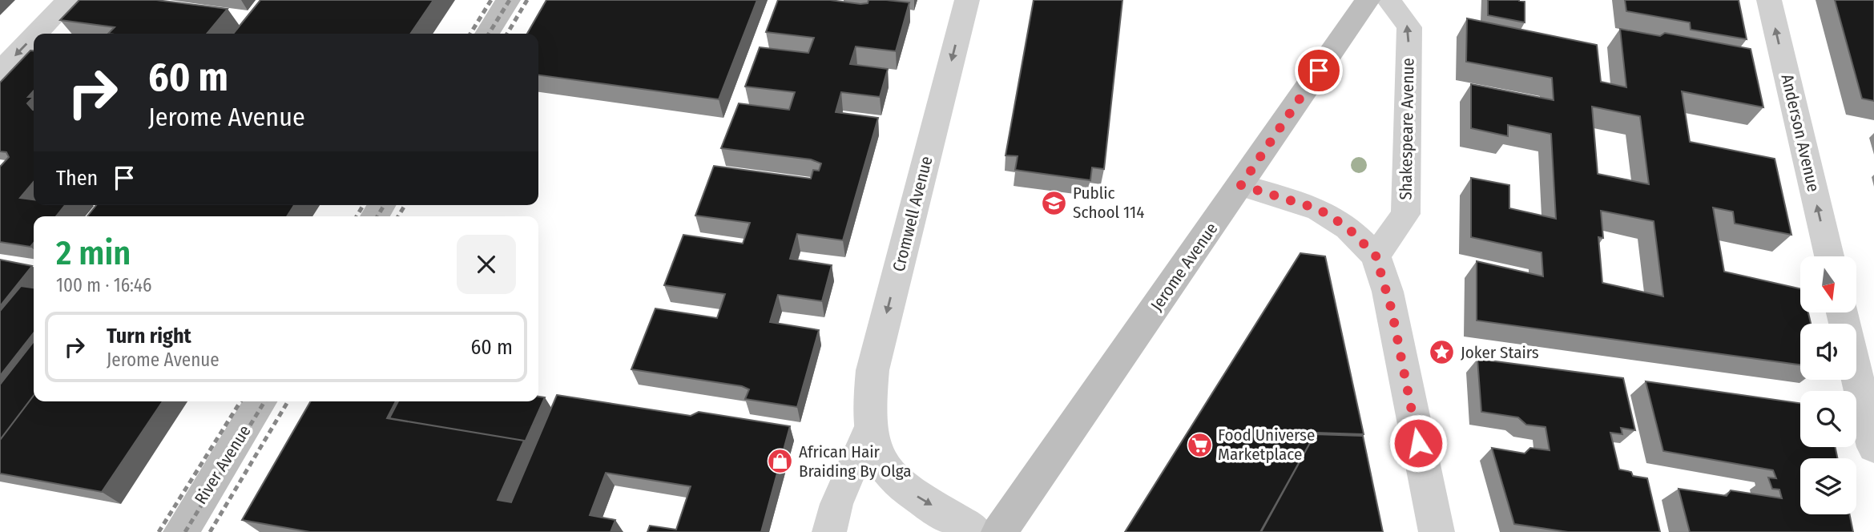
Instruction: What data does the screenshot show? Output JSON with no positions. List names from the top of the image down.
{
  "streets": {
    "main road": ["Jerome Avenue", "River Avenue"],
    "street": ["Shakespeare Avenue", "Anderson Avenue", "Cromwell Avenue"]
  },
  "one_way": ["Shakespeare Avenue", "Anderson Avenue", "Cromwell Avenue"],
  "places": {
    "school or university": ["Public School 114"],
    "place": ["Joker Stairs"],
    "supermarket": ["Food Universe Marketplace"],
    "shop": ["African Hair Braiding By Olga"]
  },
  "north": "bottom",
  "page": {
    "turn": ["60 m", "Jerome Avenue"],
    "then": "Then",
    "heading": ["2 min", "100 m · 16:46"],
    "list": [
      {
        "name": "Turn right",
        "note": "Jerome Avenue",
        "value": "60 m"
      }
    ]
  }
}
